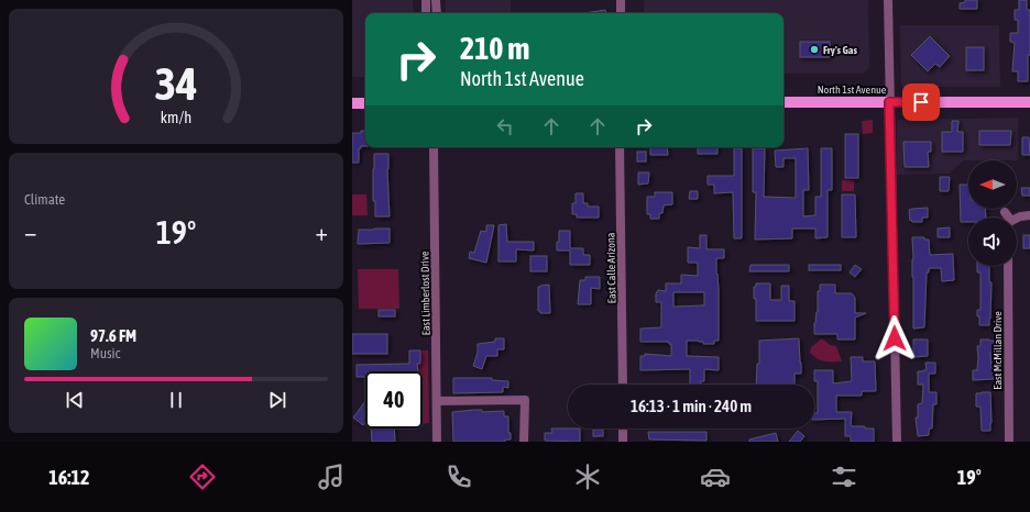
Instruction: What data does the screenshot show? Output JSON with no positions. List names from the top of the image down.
{
  "streets": {
    "main road": ["North 1st Avenue"],
    "street": ["East Calle Arizona", "East Limberlost Drive", "East McMillan Drive"]
  },
  "places": ["Fry's Gas"],
  "north": "left",
  "page": {
    "turn": ["210 m", "North 1st Avenue"],
    "tile": "Climate",
    "heat": ["−", "19°", "+"],
    "song": ["97.6 FM", "Music"],
    "limit": "40",
    "trip": "16:13 · 1 min · 240 m",
    "tabs": ["16:12", "19°"],
    "gauge": ["34", "km/h"]
  }
}
